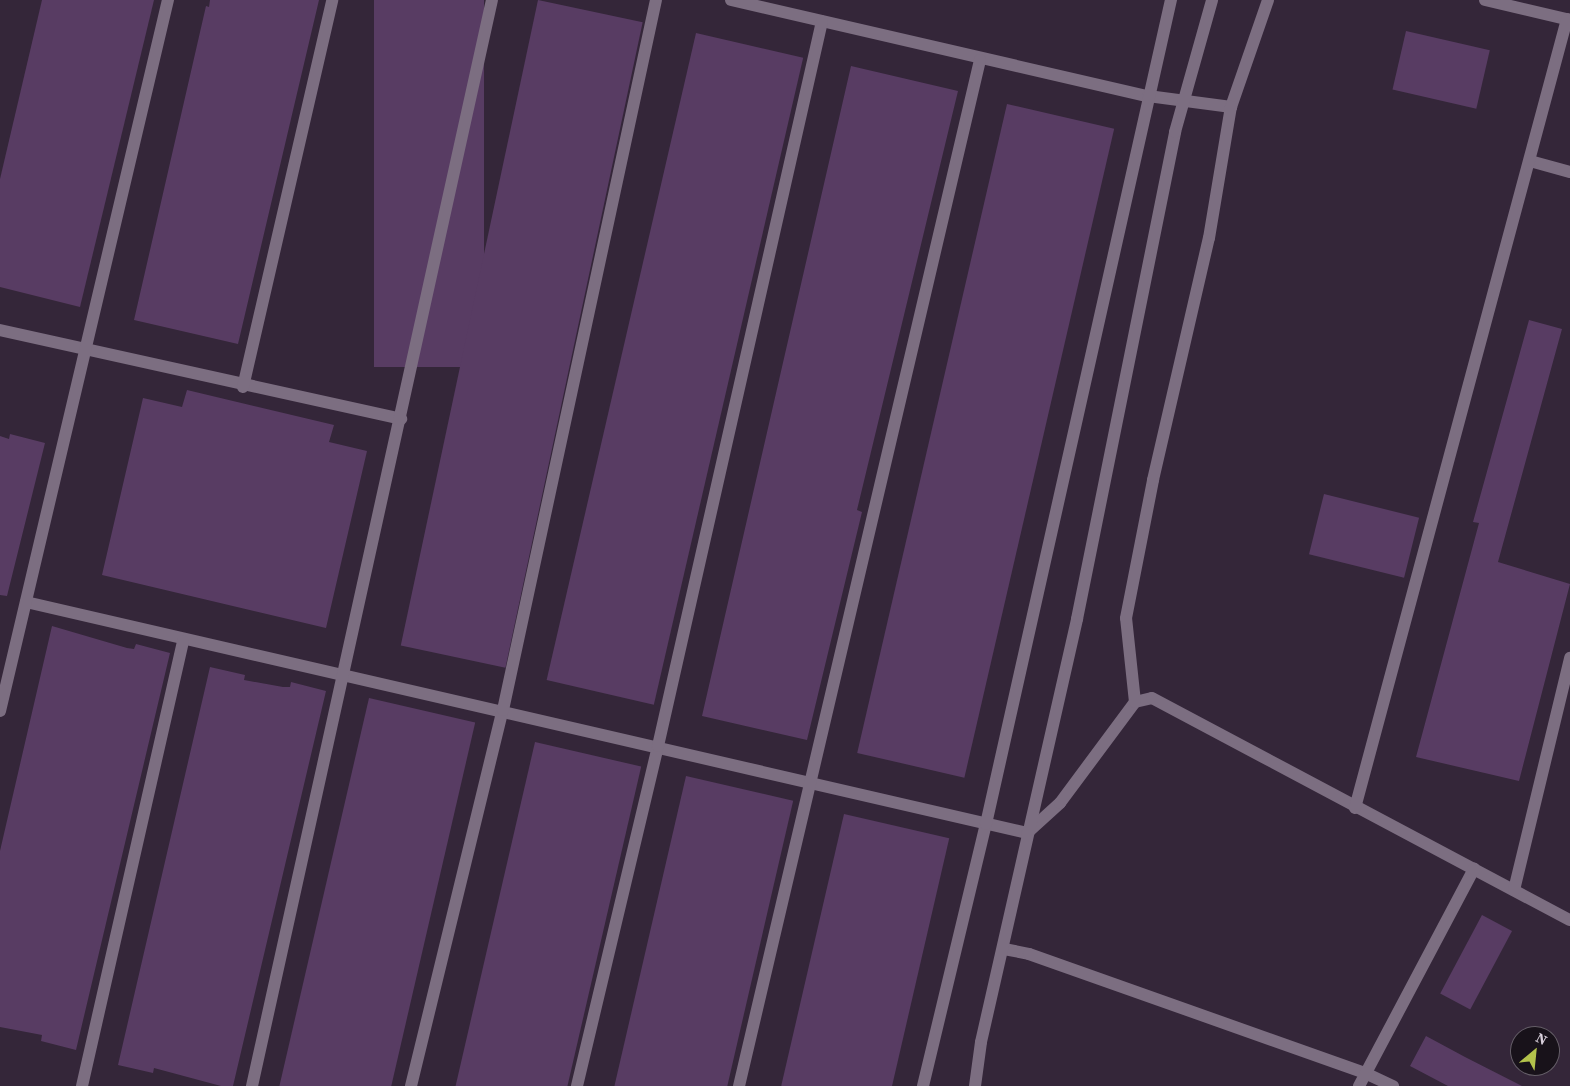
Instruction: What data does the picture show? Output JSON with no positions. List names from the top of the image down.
{
  "north": "top right"
}
